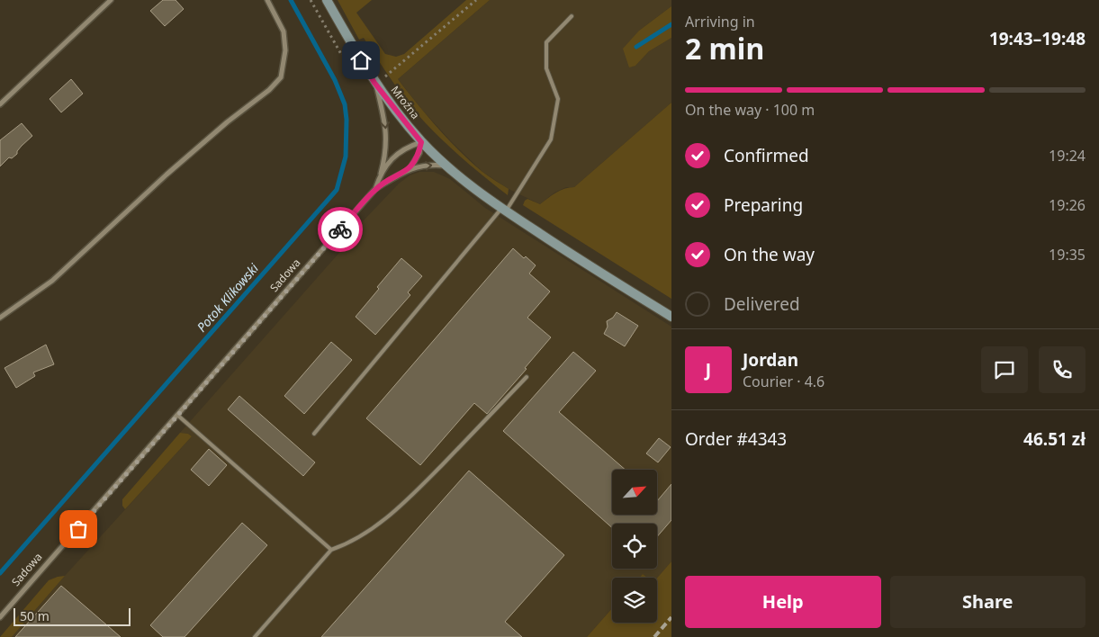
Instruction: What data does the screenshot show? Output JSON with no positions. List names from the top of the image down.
{
  "streets": {
    "main road": ["Mroźna"],
    "street": ["Sadowa"]
  },
  "crossings": [
    ["Mroźna", "Sadowa"]
  ],
  "water": ["Potok Klikowski"],
  "scale_bar": "50 m",
  "north": "top right",
  "page": {
    "heading": ["2 min", "Arriving in", "19:43–19:48"],
    "panel": [
      "Jordan",
      "Courier · 4.6",
      "Order #4343",
      "46.51 zł"
    ],
    "bar": "On the way · 100 m",
    "list": [
      ["Confirmed", "19:24"],
      ["Preparing", "19:26"],
      ["On the way", "19:35"],
      "Delivered"
    ],
    "round": "J",
    "buttons": ["Help", "Share"],
    "scale": "50 m"
  }
}
